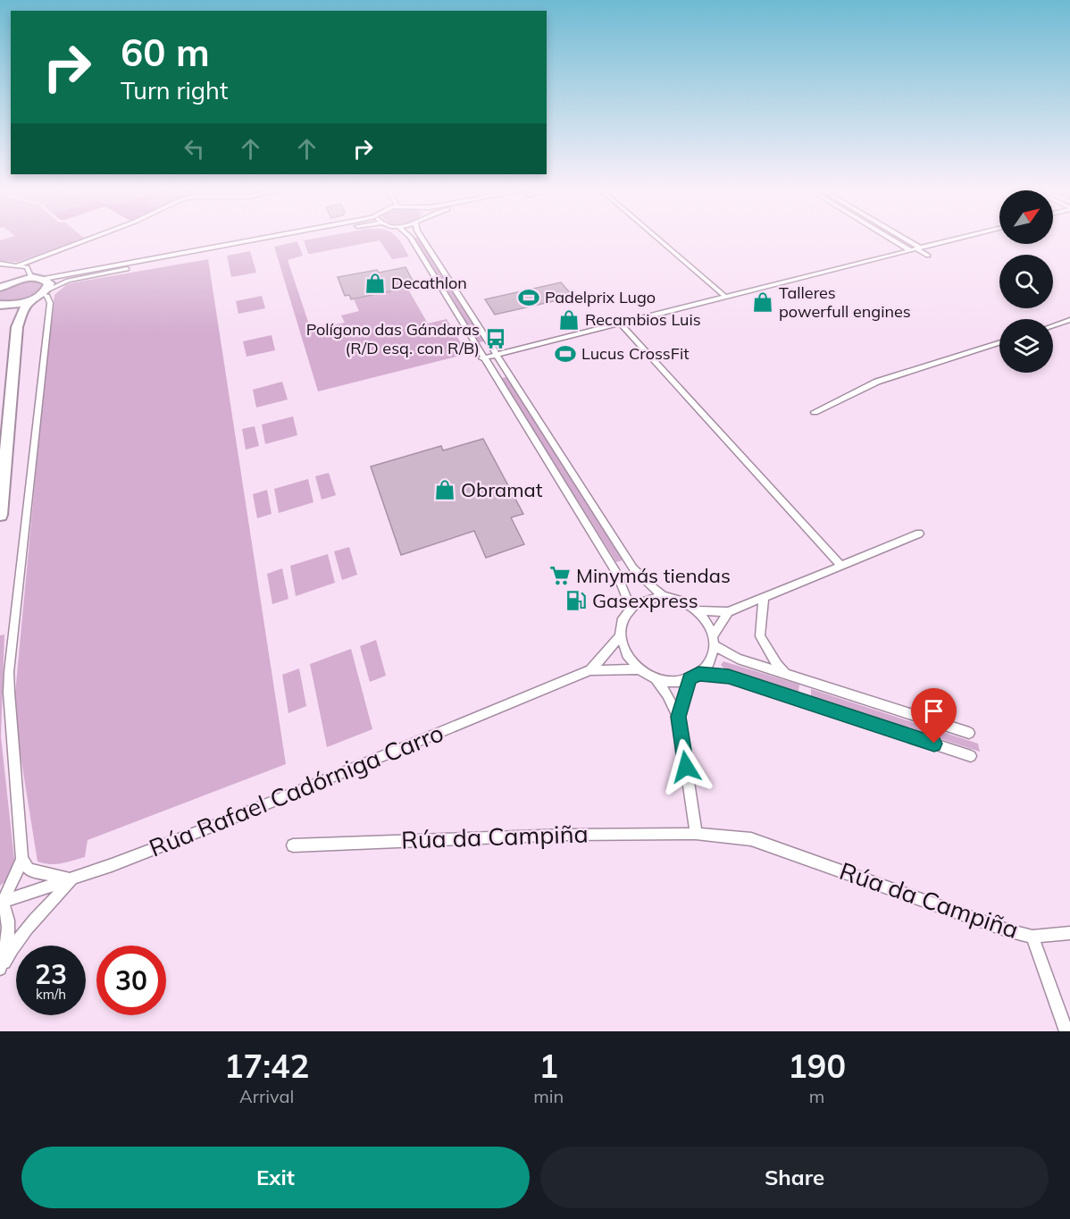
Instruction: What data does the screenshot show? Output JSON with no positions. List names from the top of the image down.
{
  "streets": {
    "street": ["Rúa Rafael Cadórniga Carro", "Rúa da Campiña"]
  },
  "places": {
    "shop": [
      "Decathlon",
      "Talleres powerfull engines",
      "Recambios Luis",
      "Obramat"
    ],
    "sports": ["Padelprix Lugo", "Lucus CrossFit"],
    "bus stop": ["Polígono das Gándaras (R/D esq. con R/B)"],
    "supermarket": ["Minymás tiendas"],
    "fuel station": ["Gasexpress"]
  },
  "north": "top right",
  "page": {
    "turn": ["60 m", "Turn right"],
    "speed": "23 km/h",
    "limit": "30",
    "eta": [
      "17:42",
      "Arrival",
      "1",
      "min",
      "190",
      "m"
    ],
    "buttons": ["Exit", "Share"]
  }
}
